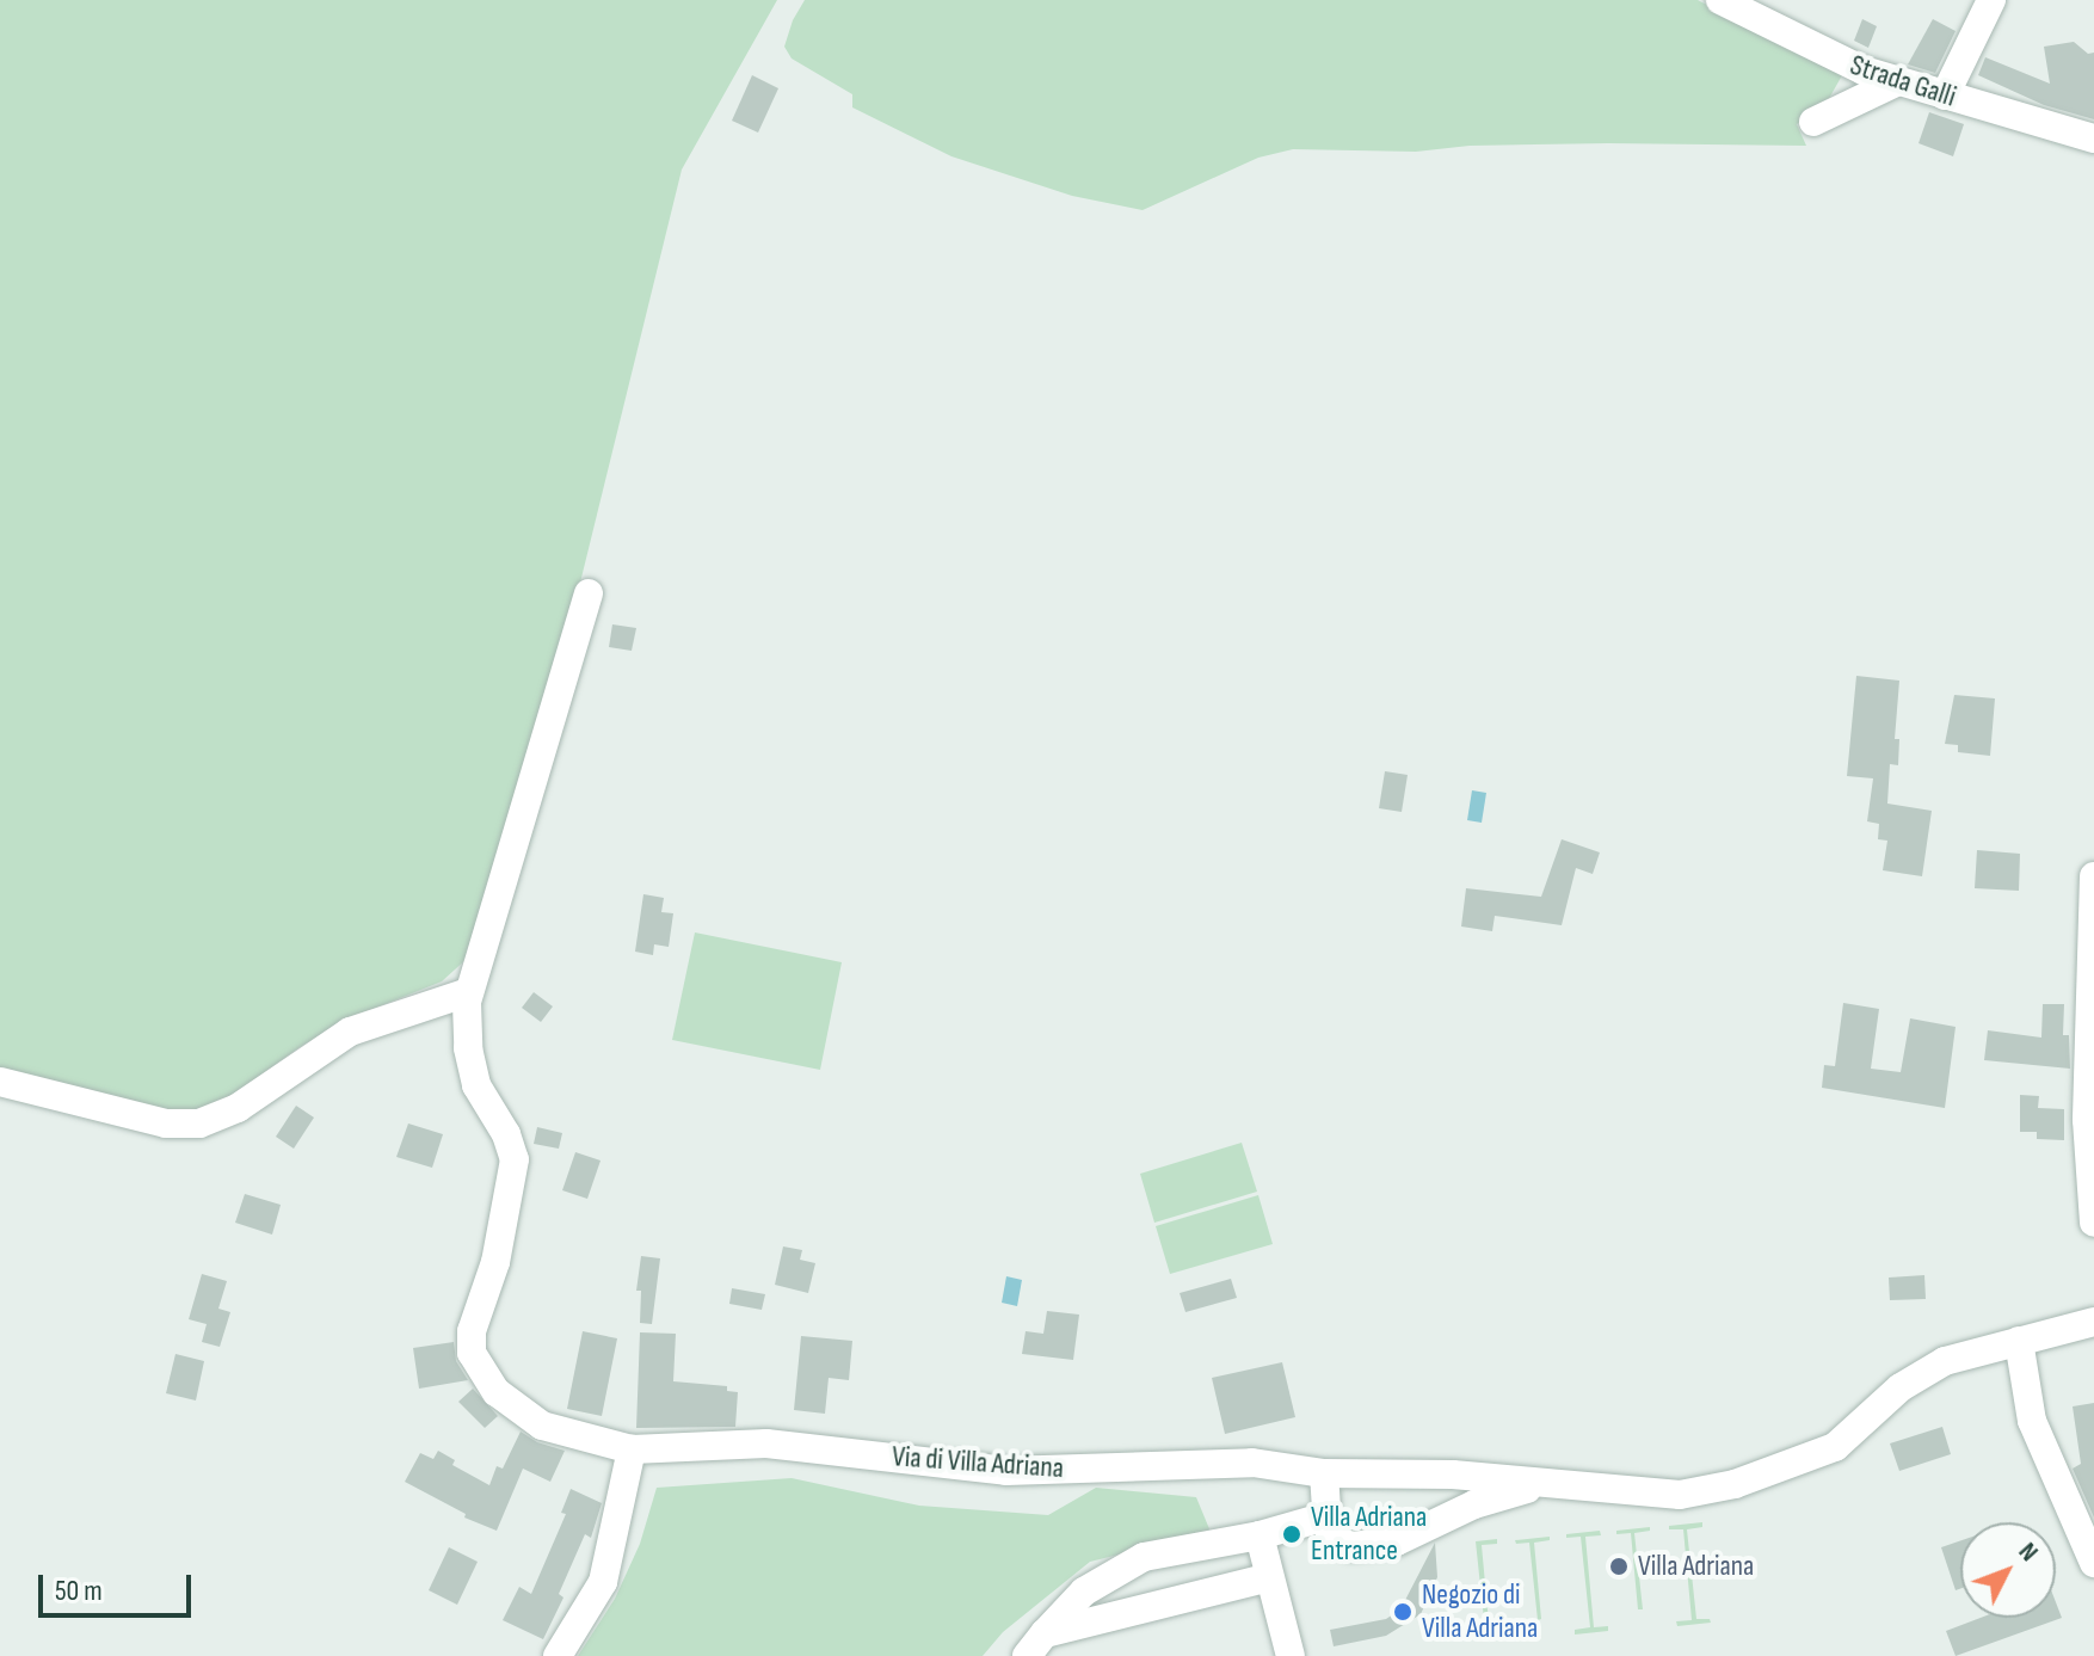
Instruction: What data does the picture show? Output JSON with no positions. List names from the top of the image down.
{
  "streets": {
    "street": ["Strada Galli", "Via di Villa Adriana"]
  },
  "places": ["Villa Adriana Entrance", "Villa Adriana", "Negozio di Villa Adriana"],
  "scale_bar": "50 m",
  "north": "top right"
}
